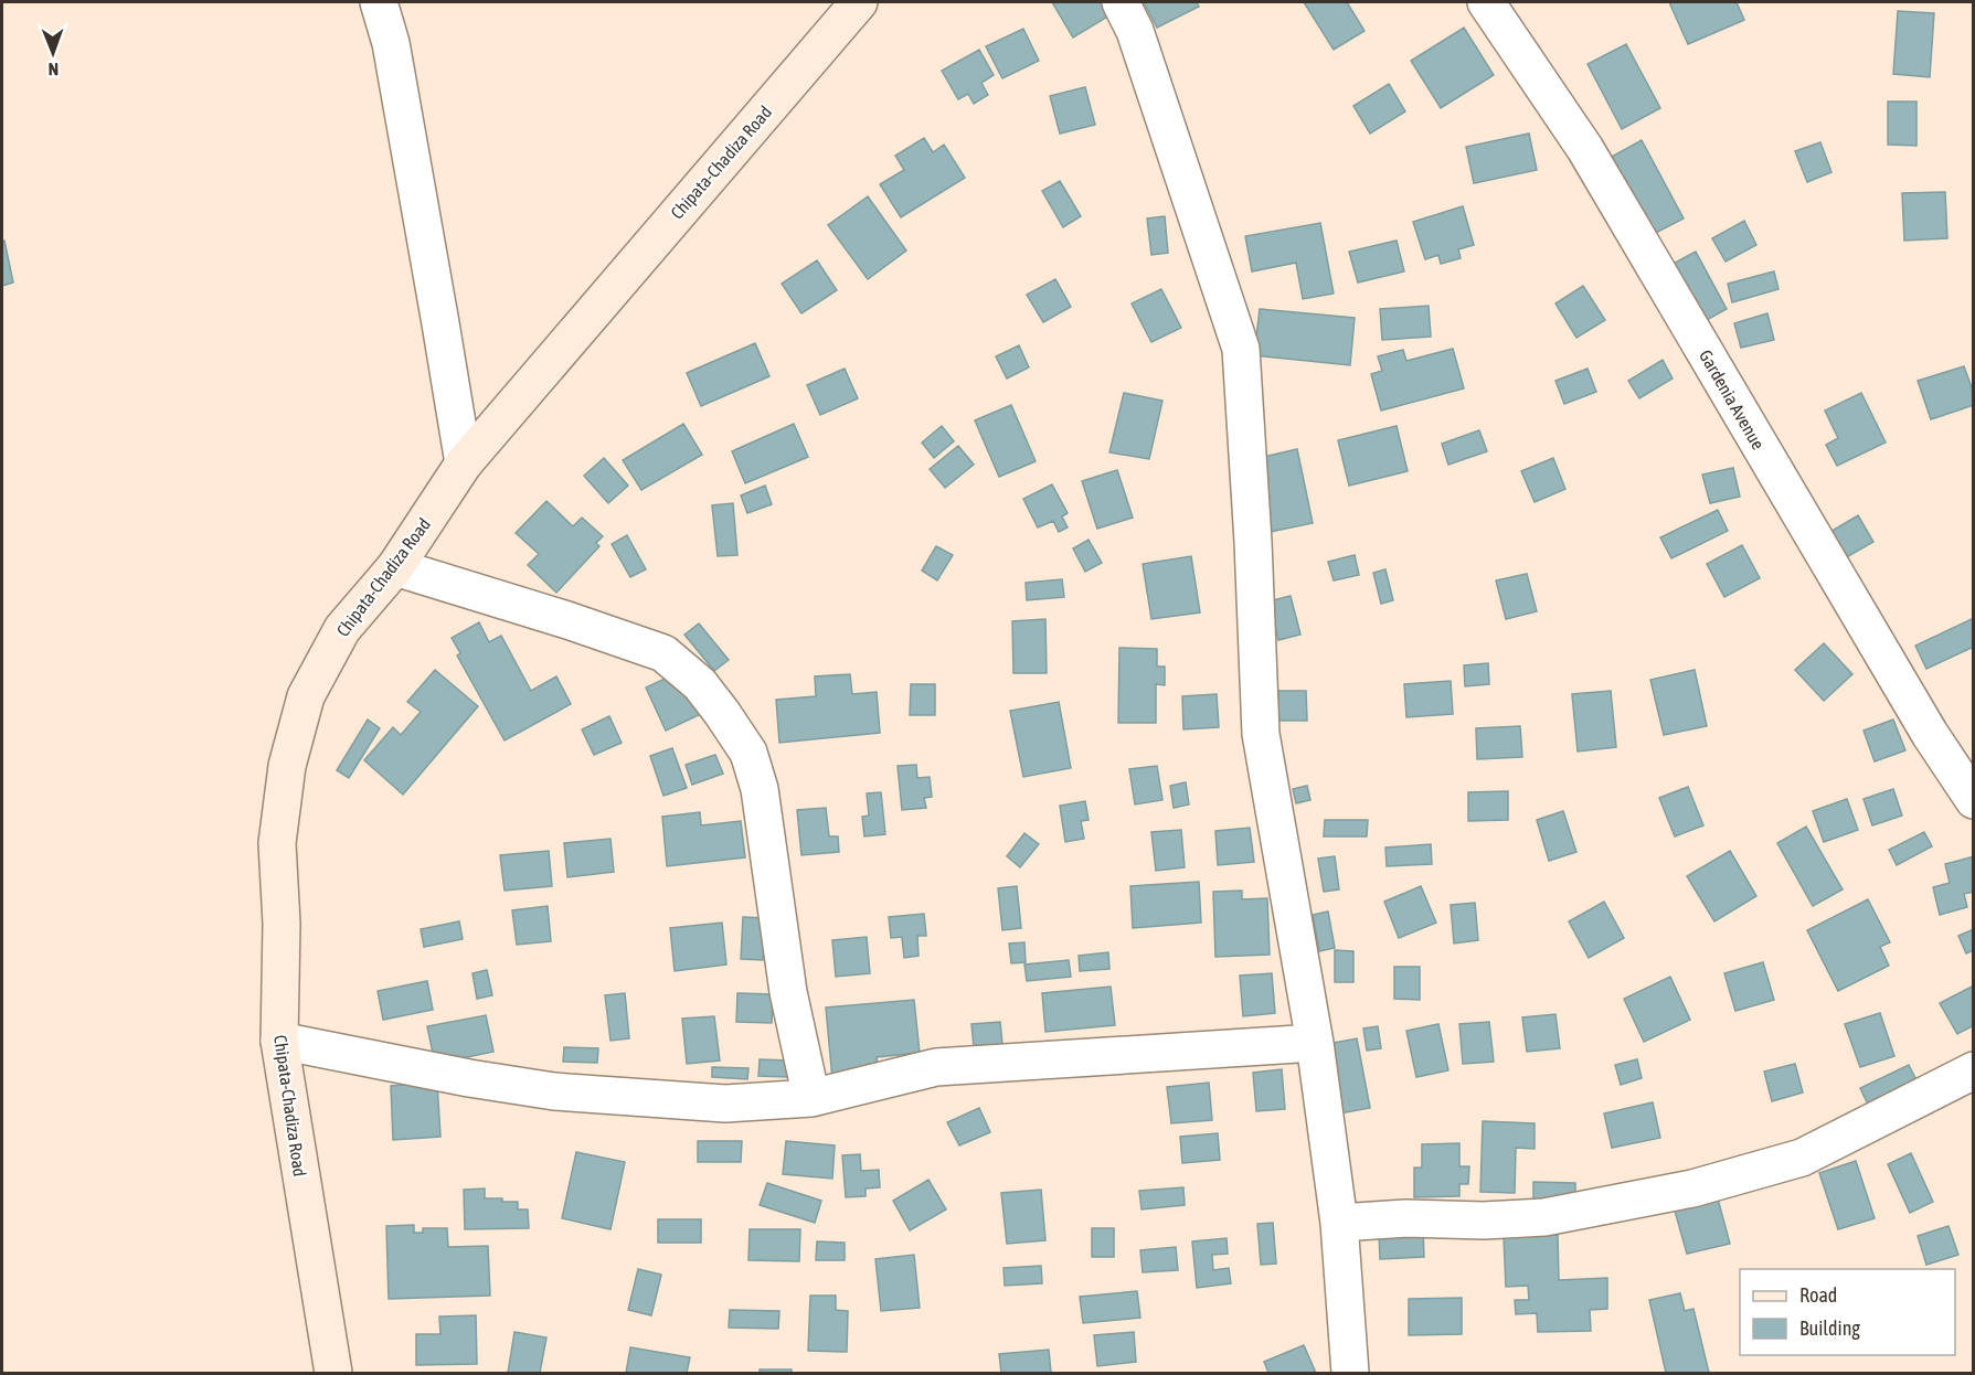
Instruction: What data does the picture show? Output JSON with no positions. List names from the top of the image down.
{
  "streets": {
    "main road": ["Chipata-Chadiza Road"],
    "street": ["Gardenia Avenue"]
  },
  "legend": ["Road", "Building"],
  "north": "bottom"
}
